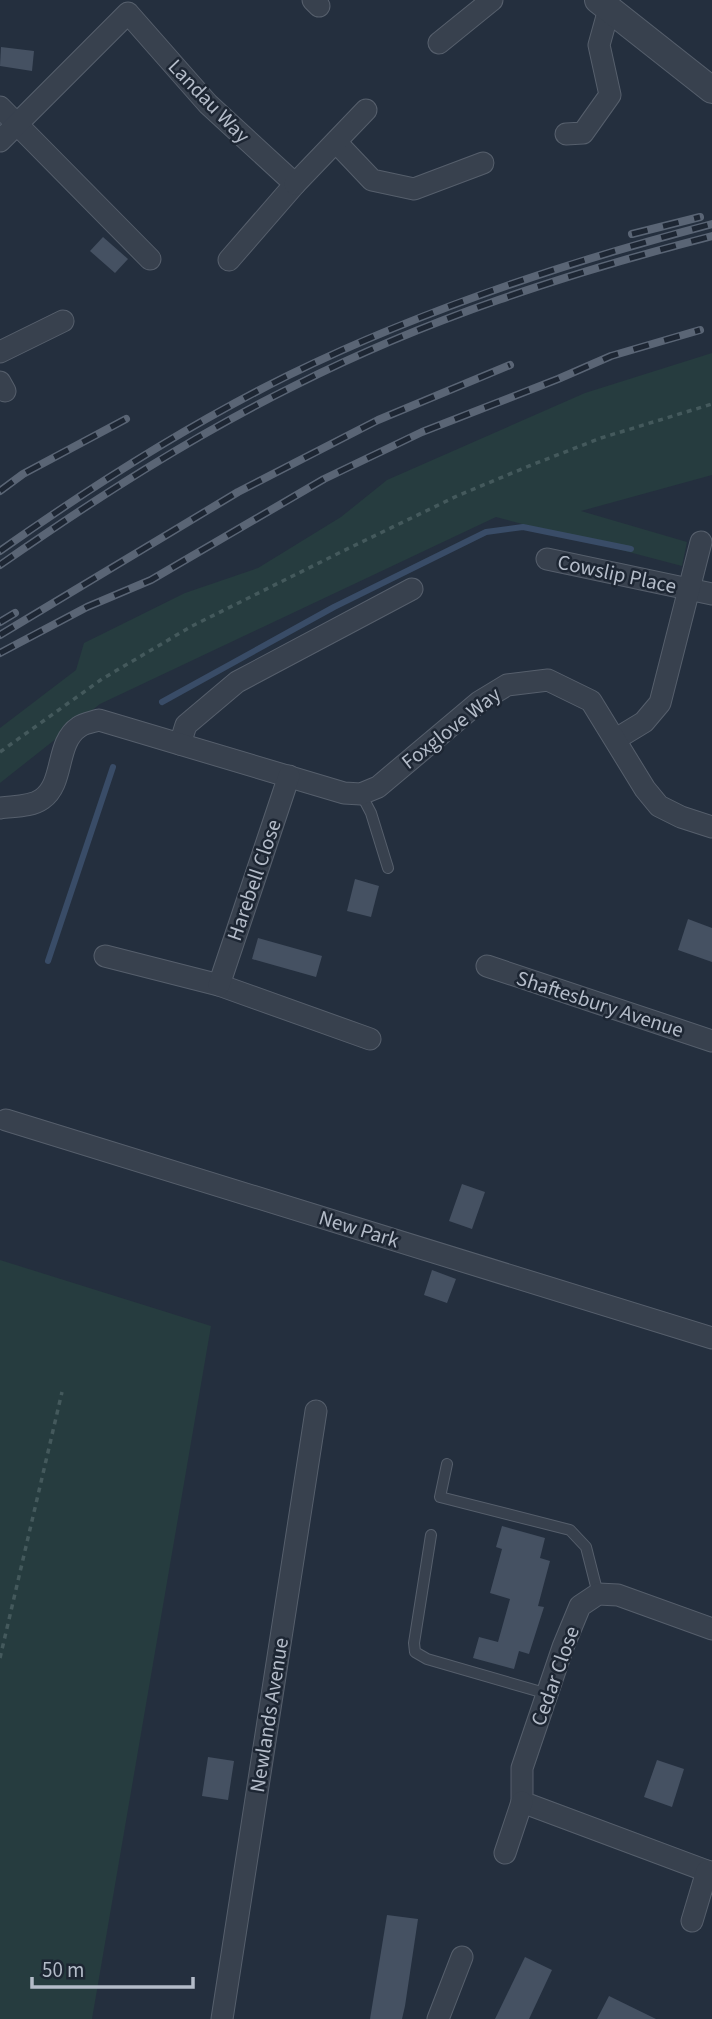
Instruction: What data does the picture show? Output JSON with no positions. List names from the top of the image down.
{
  "streets": {
    "street": [
      "Landau Way",
      "Cowslip Place",
      "Foxglove Way",
      "Harebell Close",
      "Shaftesbury Avenue",
      "New Park",
      "Cedar Close",
      "Newlands Avenue"
    ]
  },
  "crossings": [
    ["Cowslip Place", "Foxglove Way"]
  ],
  "scale_bar": "50 m"
}
